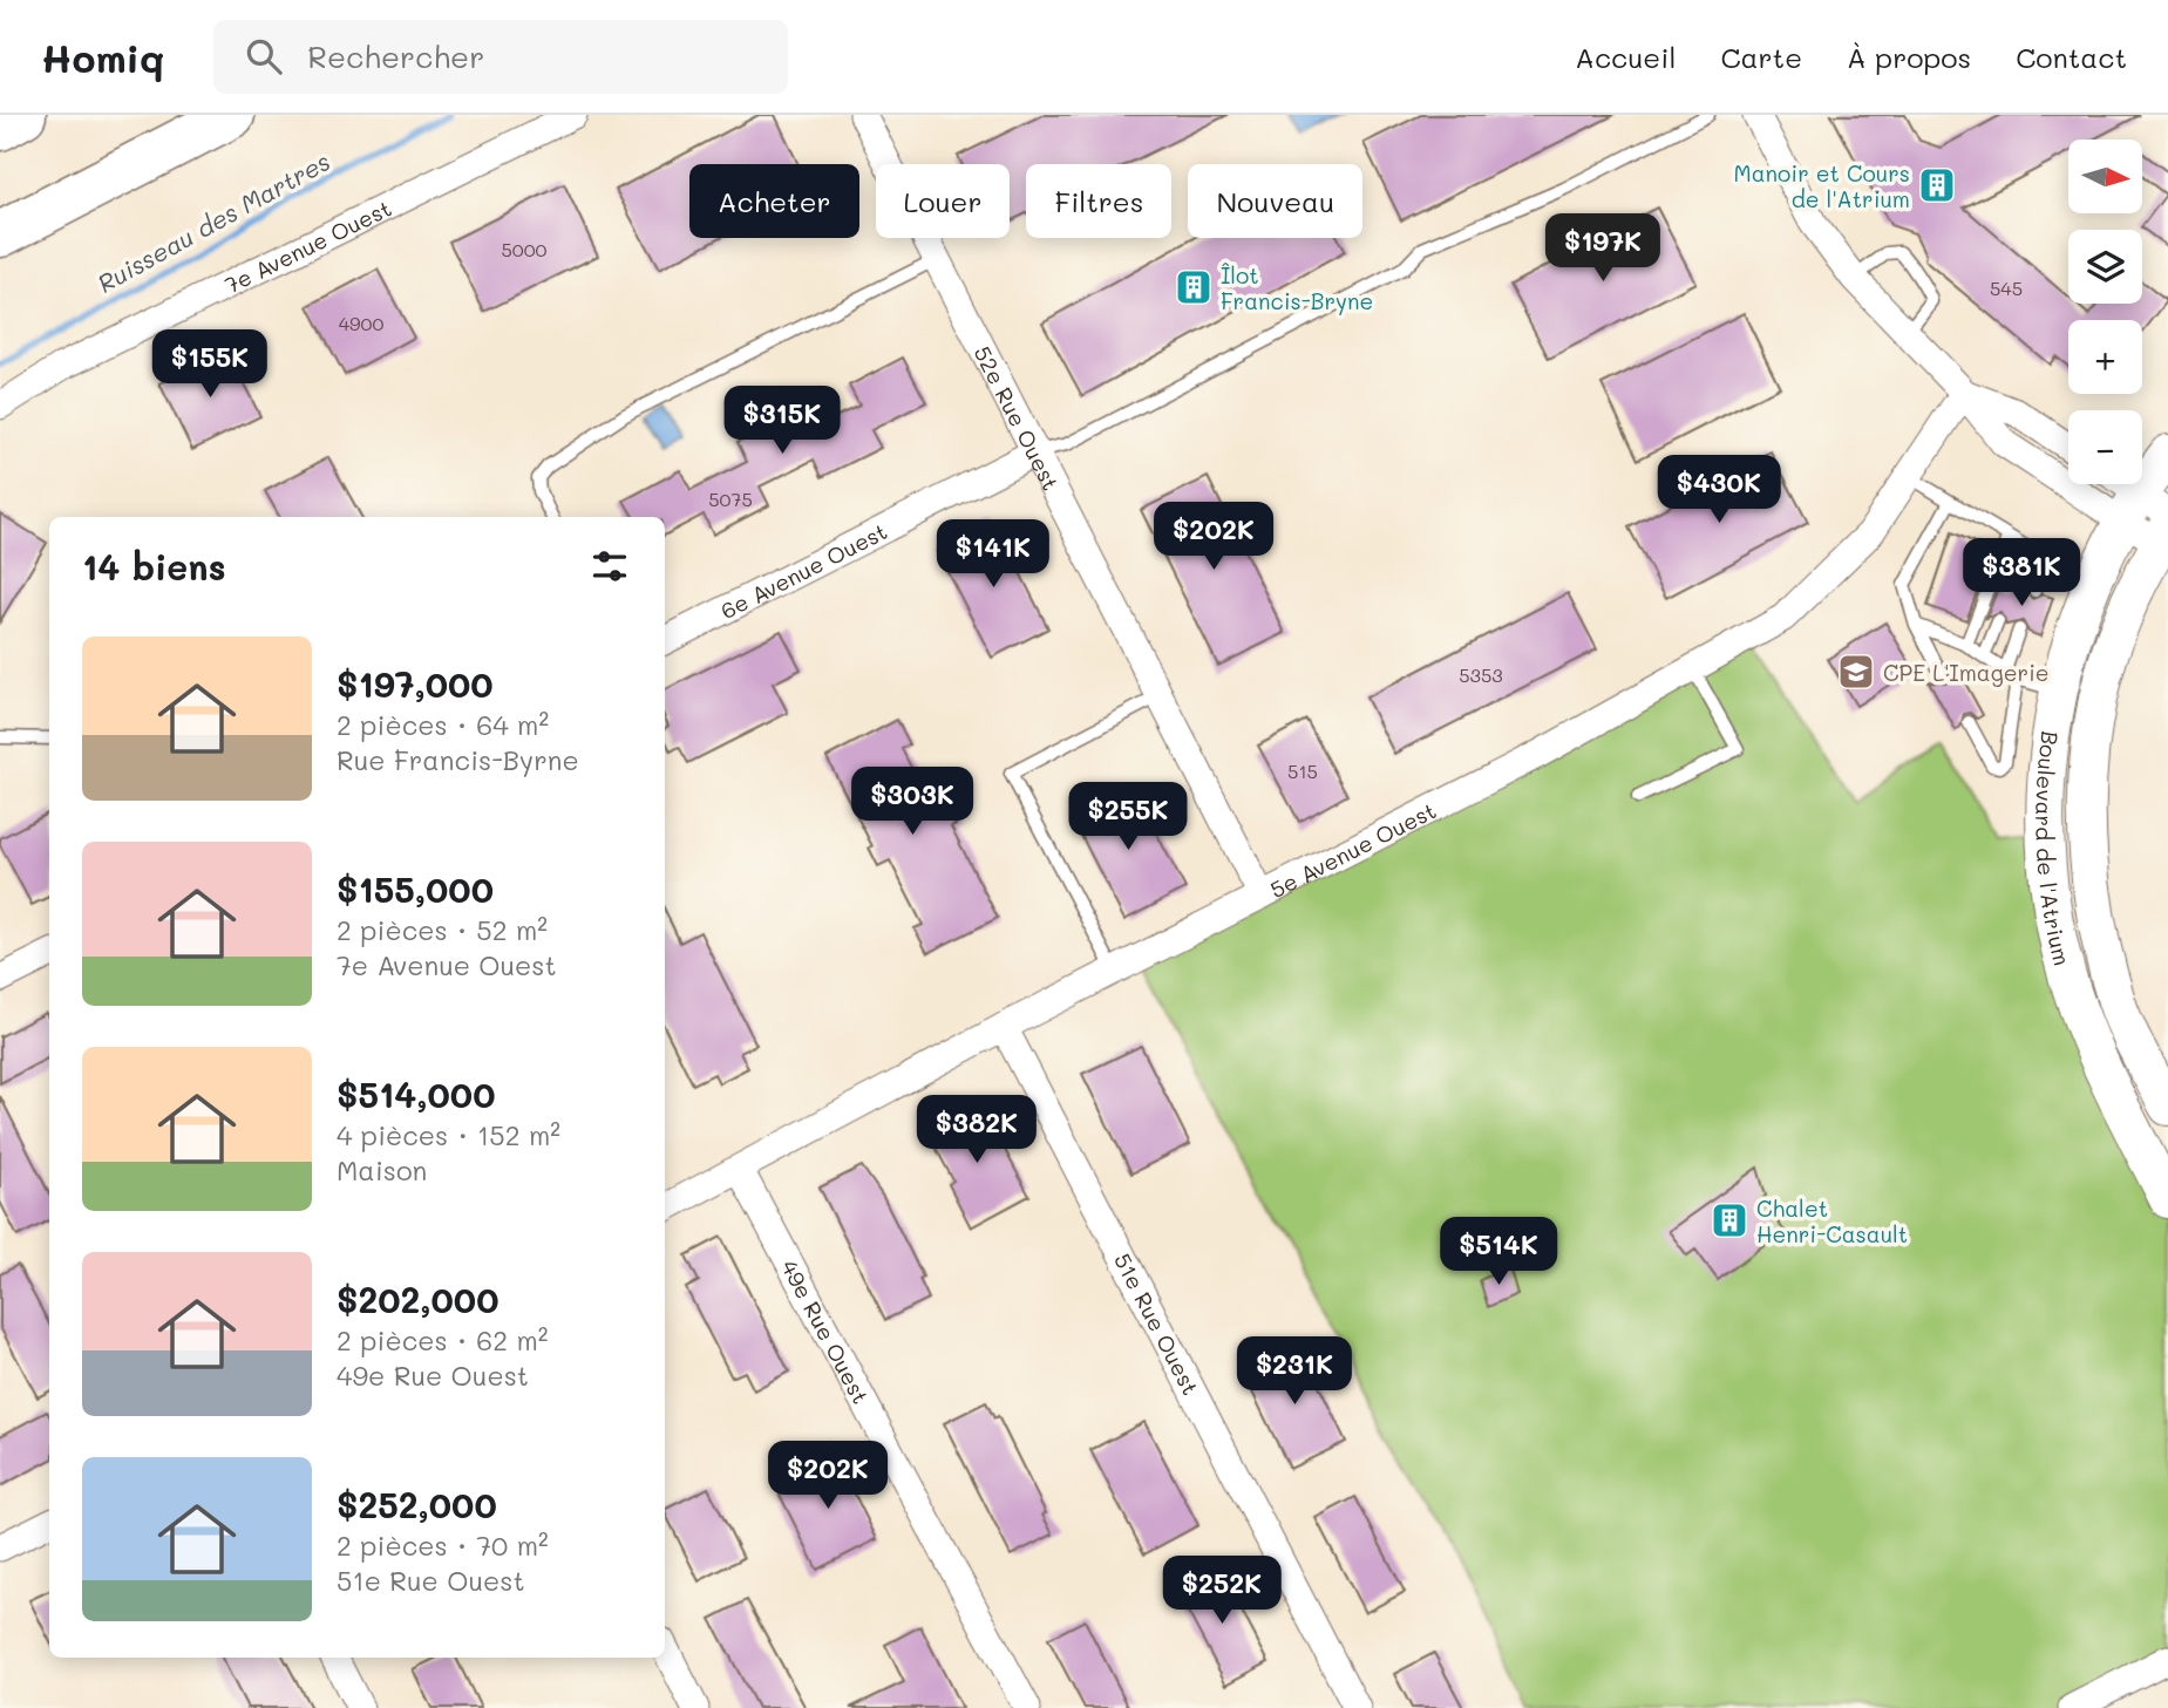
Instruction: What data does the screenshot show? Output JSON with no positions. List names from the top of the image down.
{
  "streets": {
    "street": [
      "7e Avenue Ouest",
      "52e Rue Ouest",
      "6e Avenue Ouest",
      "Boulevard de l'Atrium",
      "5e Avenue Ouest",
      "51e Rue Ouest",
      "49e Rue Ouest"
    ]
  },
  "crossings": [
    ["52e Rue Ouest", "6e Avenue Ouest"],
    ["52e Rue Ouest", "5e Avenue Ouest"],
    ["5e Avenue Ouest", "51e Rue Ouest"],
    ["5e Avenue Ouest", "49e Rue Ouest"]
  ],
  "water": ["Ruisseau des Martres"],
  "places": {
    "building": ["Manoir et Cours de l'Atrium", "Îlot Francis-Bryne", "Chalet Henri-Casault"],
    "school or university": ["CPE L'Imagerie"]
  },
  "house_numbers": [
    "5000",
    "545",
    "4900",
    "5075",
    "5353",
    "515"
  ],
  "north": "right",
  "page": {
    "header": "Homiq",
    "search": "Rechercher",
    "nav": [
      "Accueil",
      "Carte",
      "À propos",
      "Contact"
    ],
    "map_buttons": ["+", "−"],
    "chip": [
      "Acheter",
      "Louer",
      "Filtres",
      "Nouveau"
    ],
    "price": [
      "$197K",
      "$155K",
      "$315K",
      "$430K",
      "$202K",
      "$141K",
      "$381K",
      "$303K",
      "$255K",
      "$382K",
      "$514K",
      "$231K",
      "$202K",
      "$252K"
    ],
    "heading": "14 biens",
    "list": [
      {
        "name": "$197,000",
        "note": "2 pièces · 64 m² · Rue Francis-Byrne"
      },
      {
        "name": "$155,000",
        "note": "2 pièces · 52 m² · 7e Avenue Ouest"
      },
      {
        "name": "$514,000",
        "note": "4 pièces · 152 m² · Maison"
      },
      {
        "name": "$202,000",
        "note": "2 pièces · 62 m² · 49e Rue Ouest"
      },
      {
        "name": "$252,000",
        "note": "2 pièces · 70 m² · 51e Rue Ouest"
      }
    ]
  }
}
